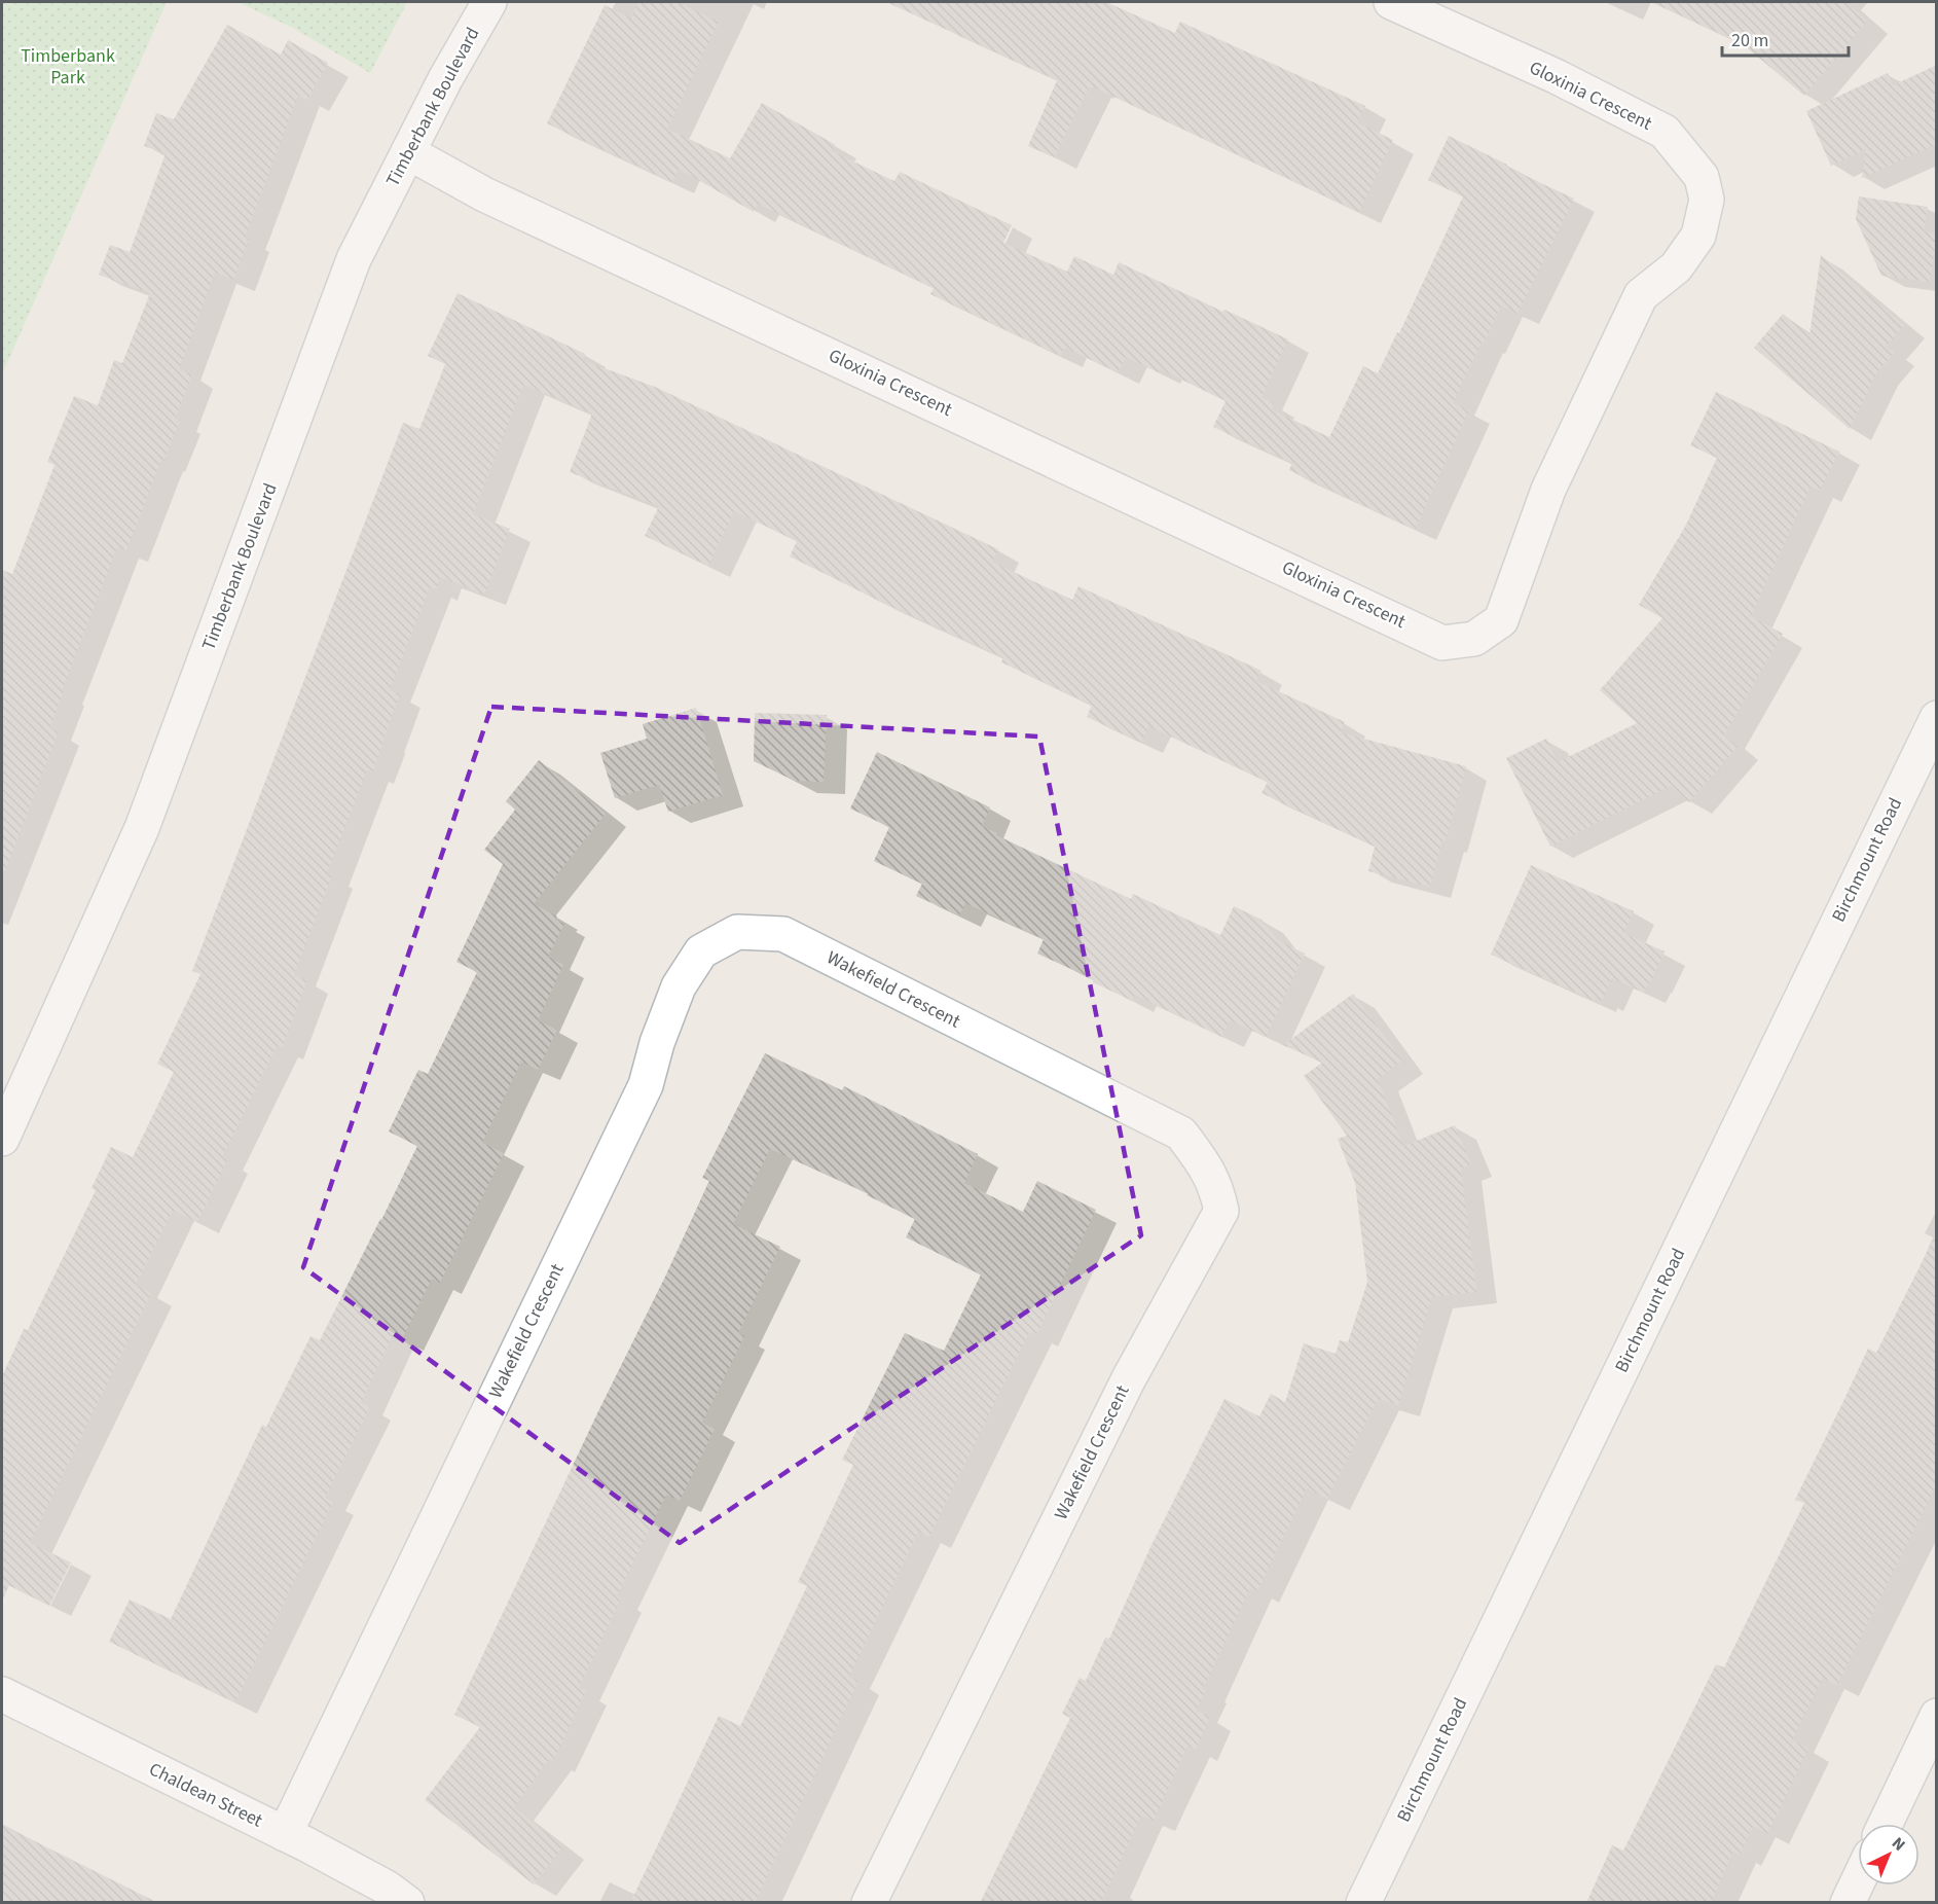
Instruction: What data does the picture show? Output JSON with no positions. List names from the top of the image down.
{
  "streets": {
    "street": [
      "Gloxinia Crescent",
      "Timberbank Boulevard",
      "Birchmount Road",
      "Wakefield Crescent",
      "Chaldean Street"
    ]
  },
  "crossings": [
    ["Gloxinia Crescent", "Timberbank Boulevard"],
    ["Wakefield Crescent", "Chaldean Street"]
  ],
  "parks": ["Timberbank Park"],
  "scale_bar": "20 m",
  "north": "top right"
}
